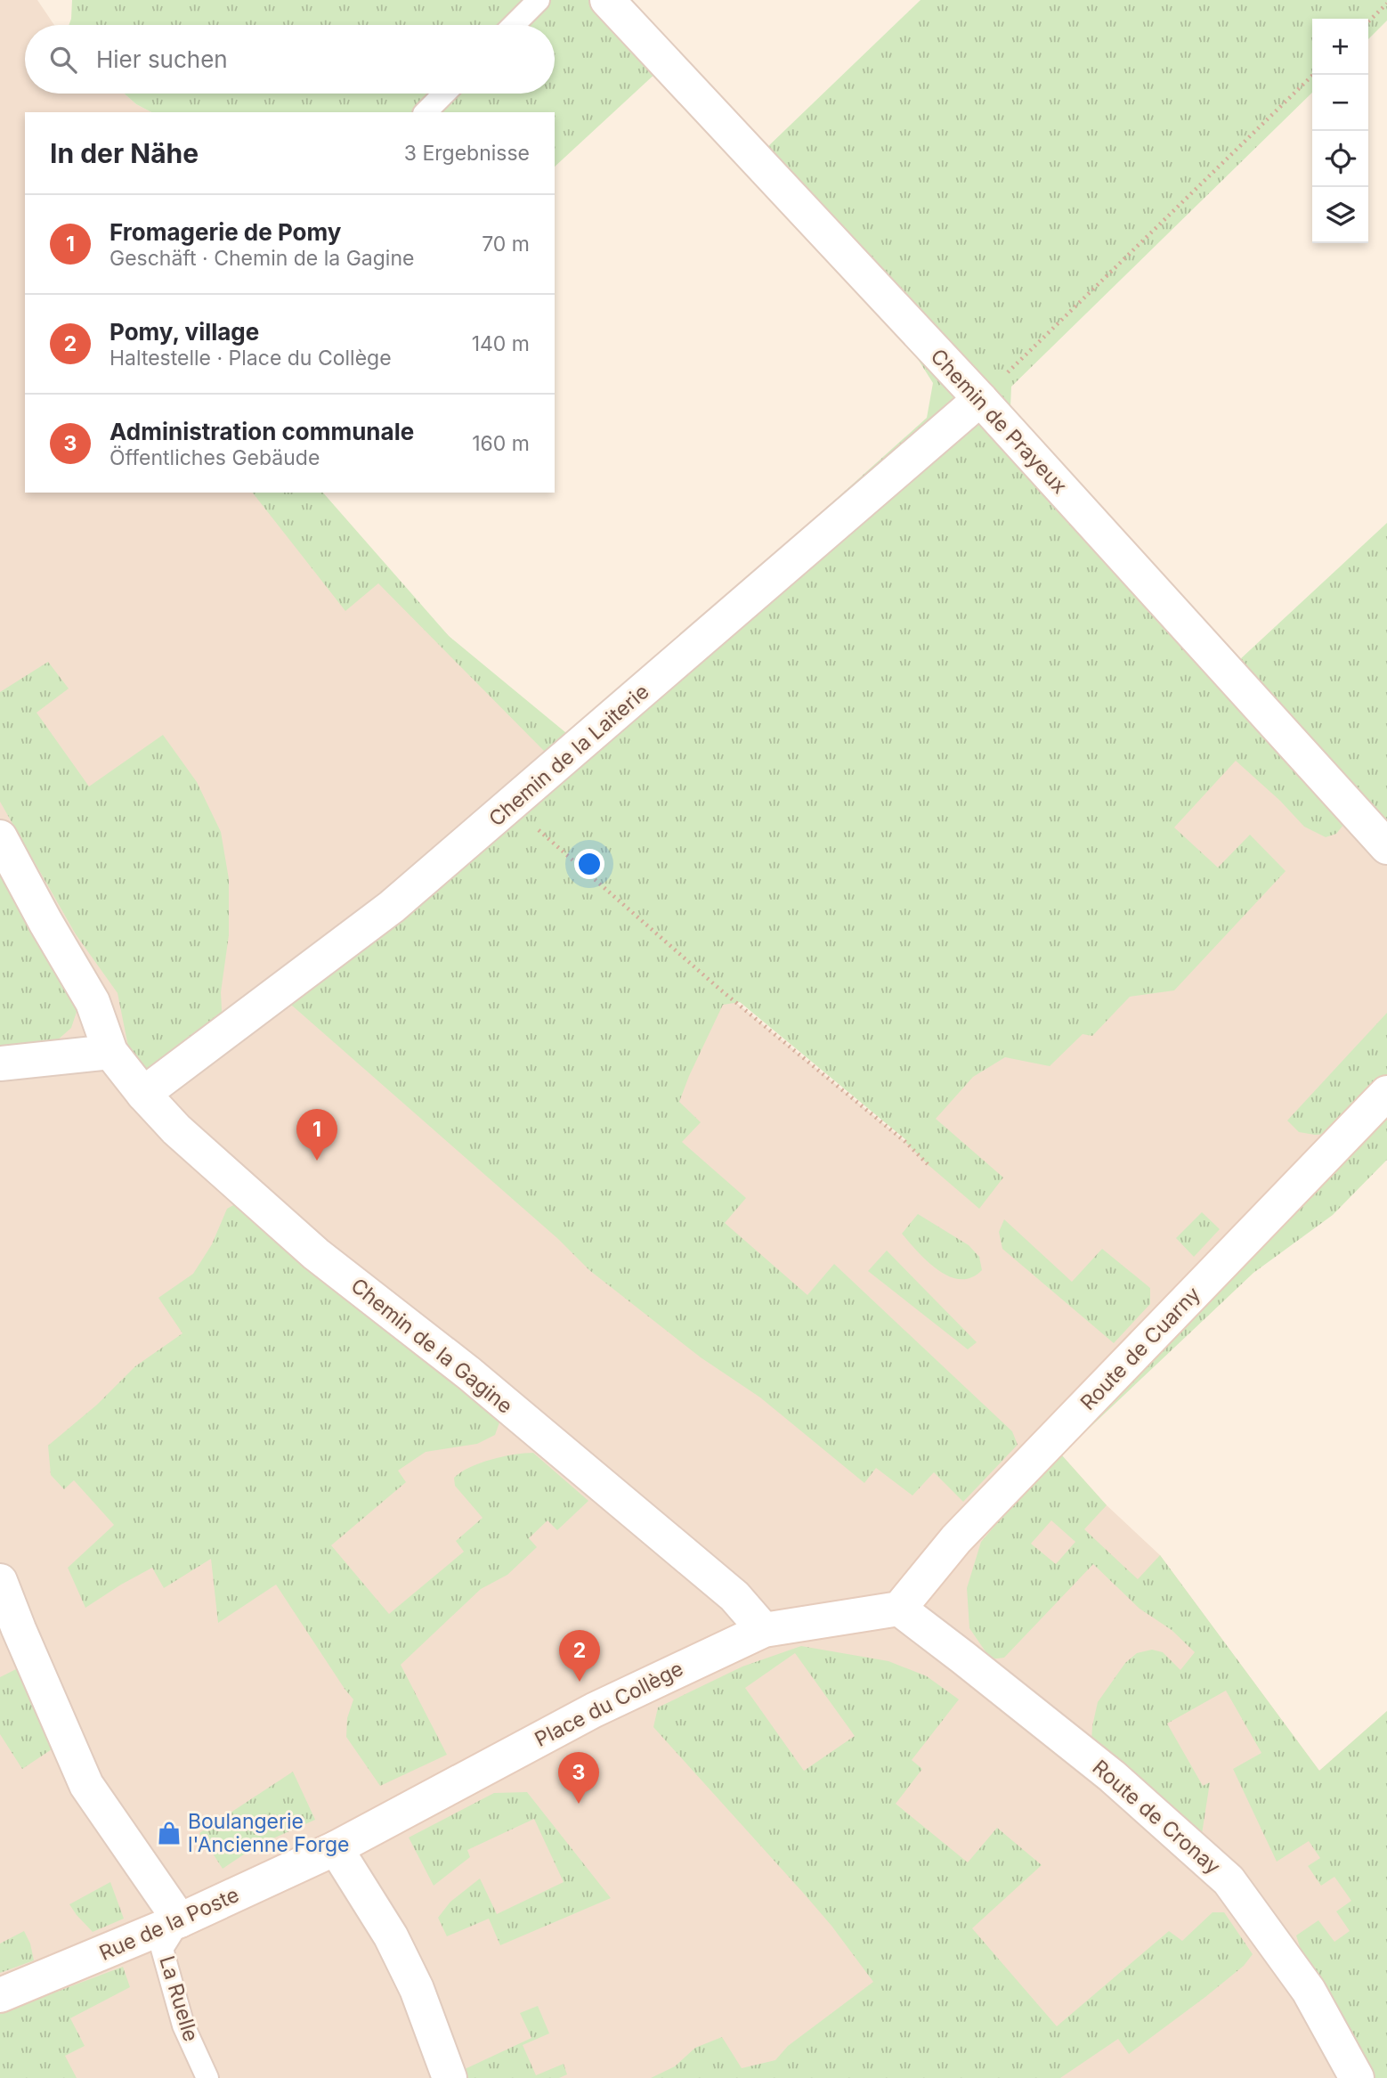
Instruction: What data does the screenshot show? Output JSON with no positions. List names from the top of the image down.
{
  "streets": {
    "street": [
      "Chemin de Prayeux",
      "Chemin de la Laiterie",
      "Chemin de la Gagine",
      "Route de Cuarny",
      "Place du Collège",
      "Route de Cronay",
      "Rue de la Poste"
    ],
    "lane": ["La Ruelle"]
  },
  "crossings": [
    ["Chemin de Prayeux", "Chemin de la Laiterie"],
    ["Chemin de la Laiterie", "Chemin de la Gagine"],
    ["Chemin de la Gagine", "Place du Collège"],
    ["Route de Cuarny", "Place du Collège"],
    ["Route de Cuarny", "Route de Cronay"],
    ["Place du Collège", "Route de Cronay"],
    ["Place du Collège", "Rue de la Poste"],
    ["Rue de la Poste", "La Ruelle"]
  ],
  "places": {
    "shop": ["Boulangerie l'Ancienne Forge"]
  },
  "page": {
    "map_buttons": ["+", "−"],
    "search": "Hier suchen",
    "heading": ["In der Nähe", "3 Ergebnisse"],
    "list": [
      {
        "mark": "1",
        "name": "Fromagerie de Pomy",
        "note": "Geschäft · Chemin de la Gagine",
        "value": "70 m"
      },
      {
        "mark": "2",
        "name": "Pomy, village",
        "note": "Haltestelle · Place du Collège",
        "value": "140 m"
      },
      {
        "mark": "3",
        "name": "Administration communale",
        "note": "Öffentliches Gebäude",
        "value": "160 m"
      }
    ],
    "pins": ["1", "2", "3"]
  }
}
